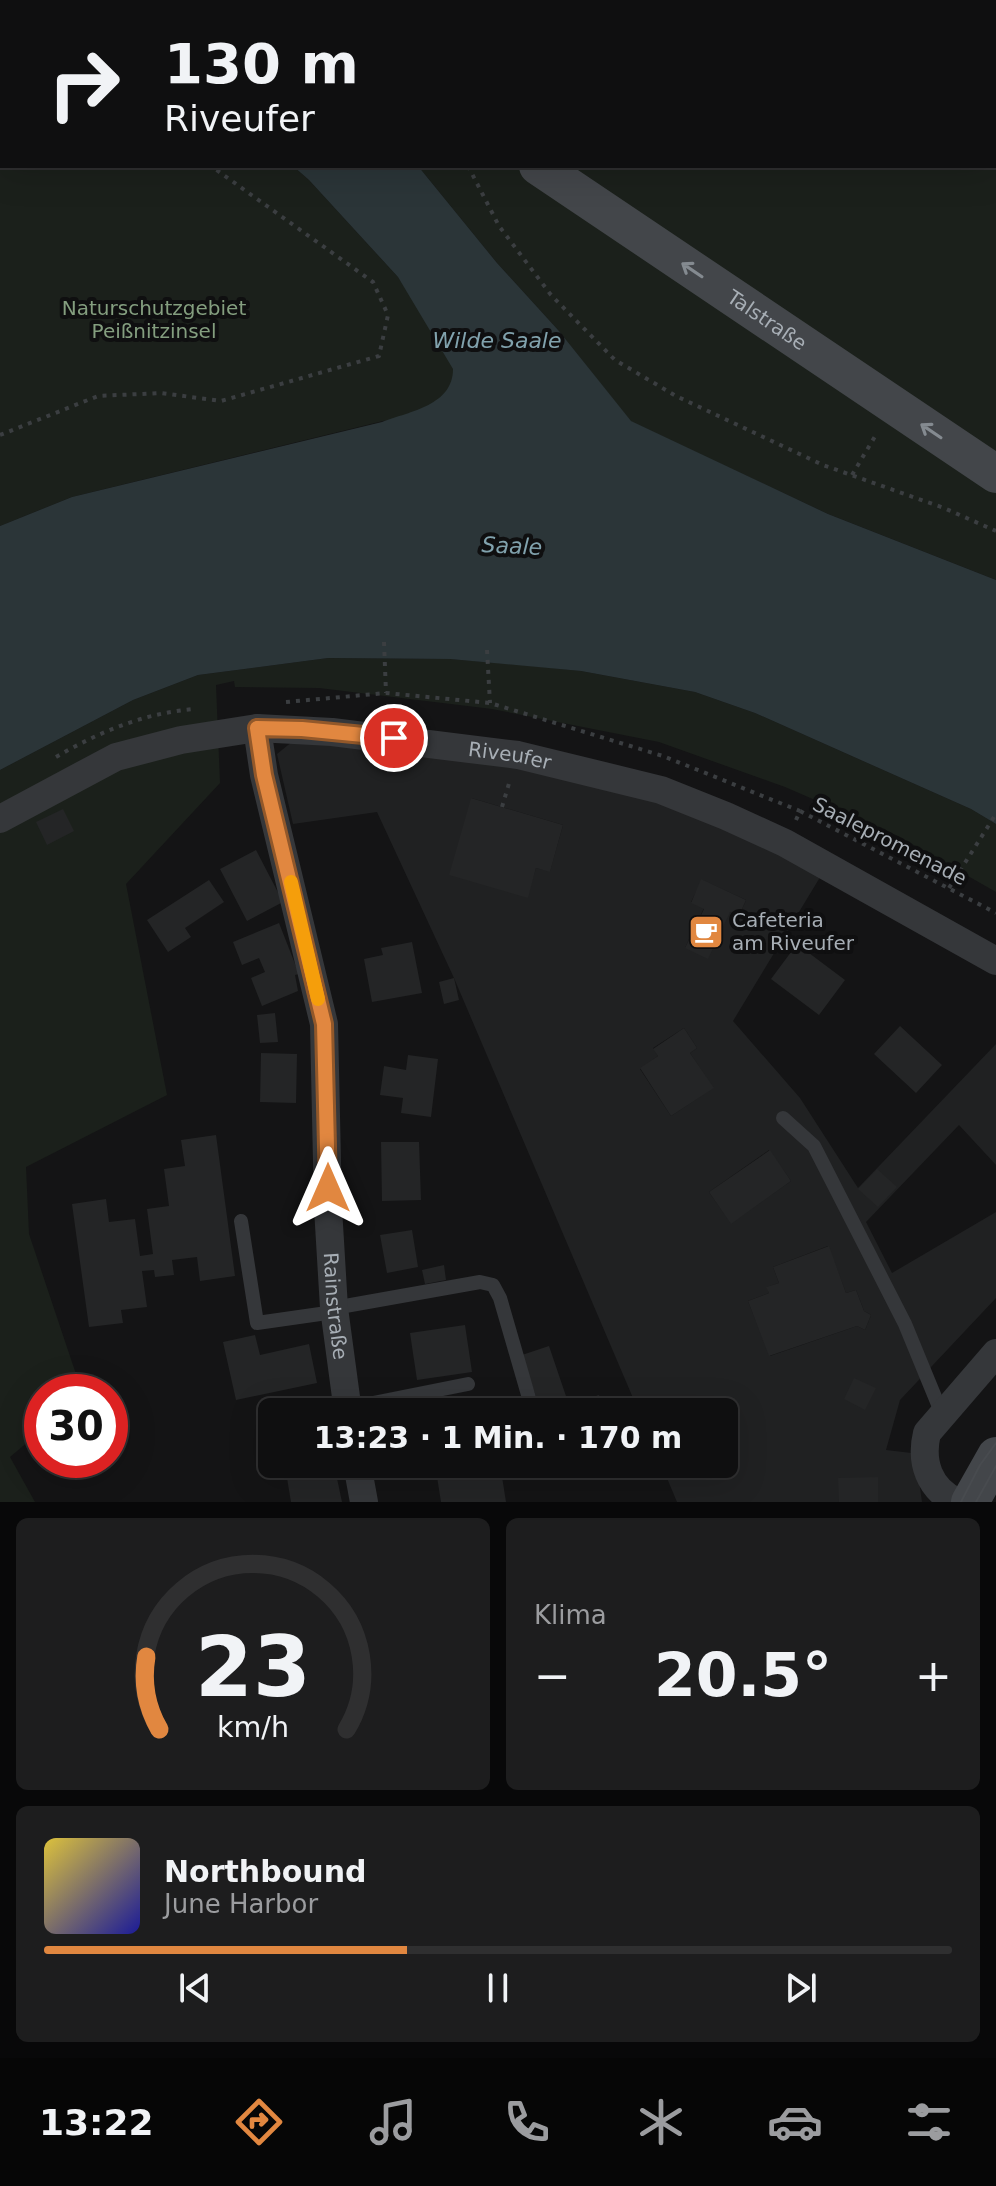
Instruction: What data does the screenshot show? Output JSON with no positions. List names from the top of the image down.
{
  "streets": {
    "street": ["Talstraße", "Riveufer", "Rainstraße"],
    "path": ["Saalepromenade"]
  },
  "crossings": [
    ["Riveufer", "Saalepromenade"],
    ["Riveufer", "Rainstraße"]
  ],
  "one_way": ["Talstraße"],
  "water": ["Wilde Saale", "Saale"],
  "parks": ["Naturschutzgebiet Peißnitzinsel"],
  "places": {
    "cafe": ["Cafeteria am Riveufer"]
  },
  "page": {
    "turn": ["130 m", "Riveufer"],
    "limit": "30",
    "trip": "13:23 · 1 Min. · 170 m",
    "tile": "Klima",
    "heat": ["−", "20.5°", "+"],
    "song": ["Northbound", "June Harbor"],
    "tabs": "13:22",
    "gauge": ["23", "km/h"]
  }
}
